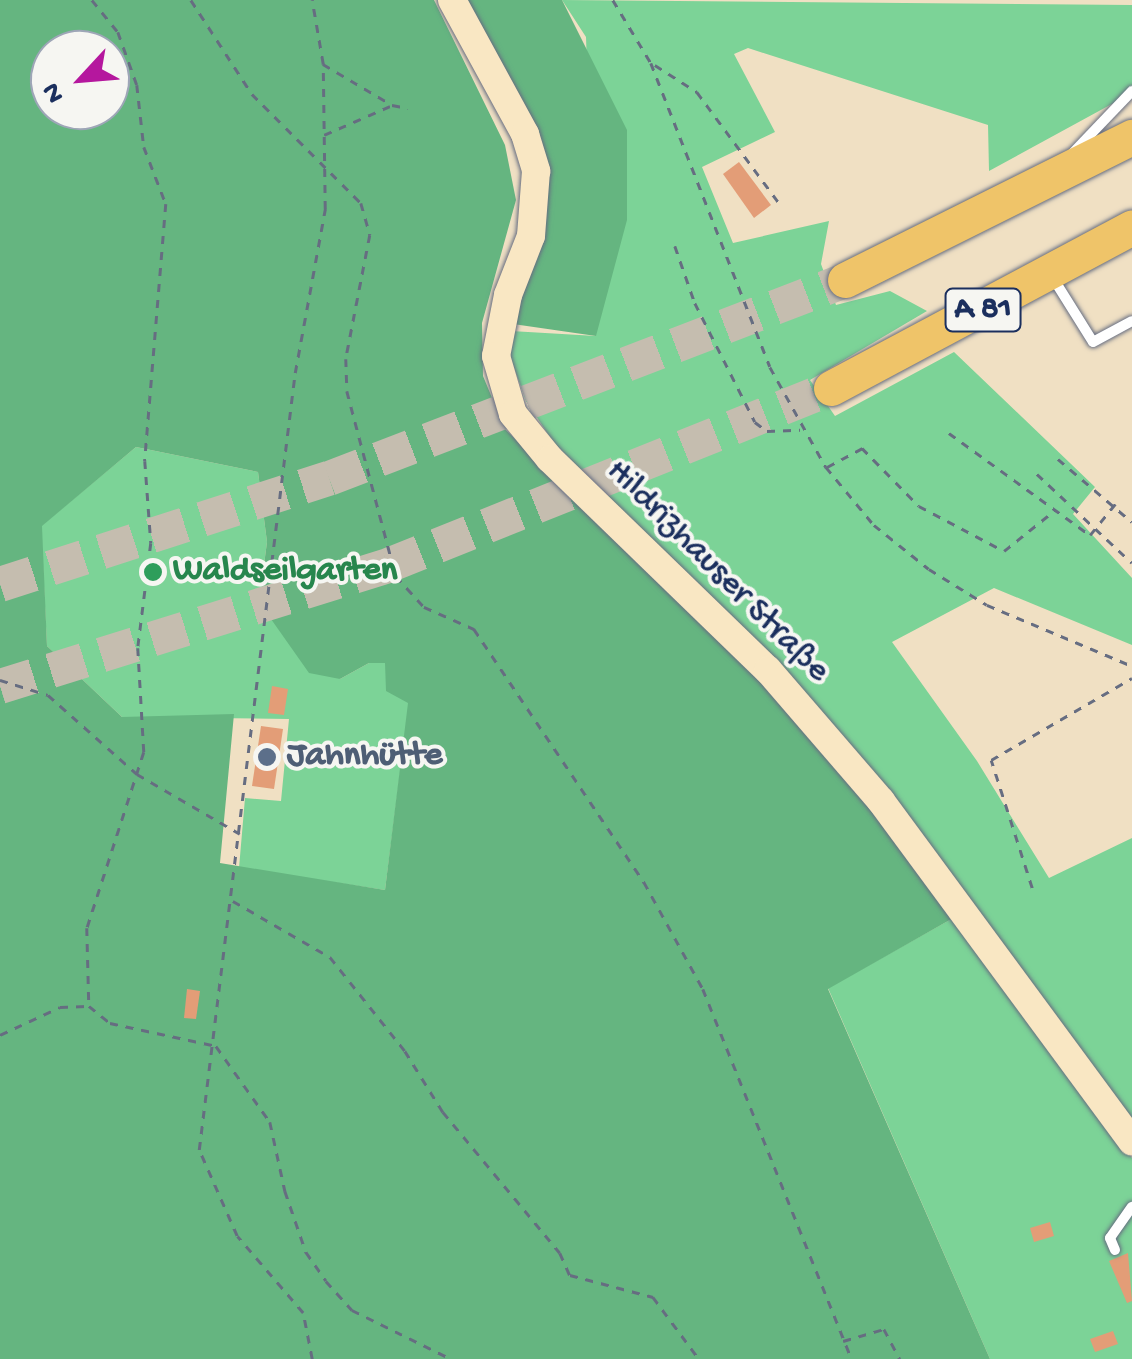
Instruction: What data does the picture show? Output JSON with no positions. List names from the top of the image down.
{
  "streets": {
    "highway": ["A 81"],
    "main road": ["Hildrizhauser Straße"]
  },
  "places": ["Waldseilgarten", "Jahnhütte"],
  "north": "bottom left"
}
